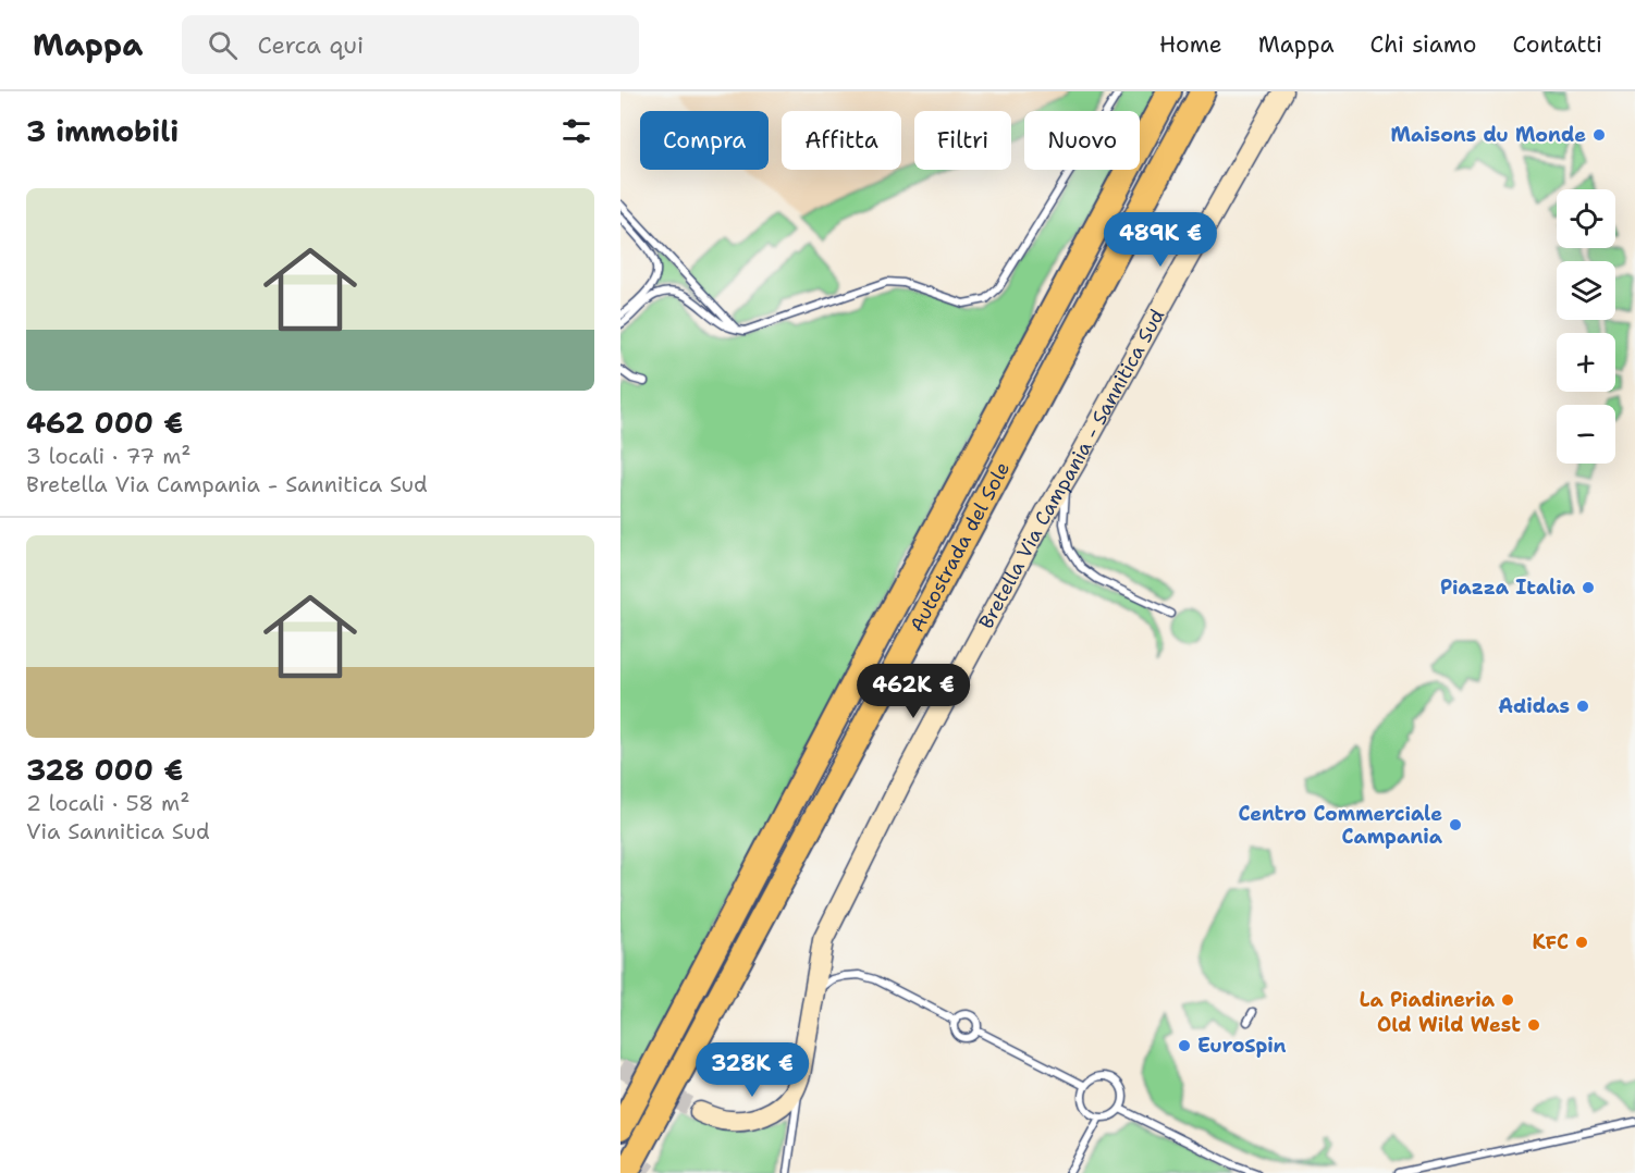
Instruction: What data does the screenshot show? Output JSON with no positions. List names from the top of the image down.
{
  "streets": {
    "highway": ["Autostrada del Sole"],
    "street": ["Bretella Via Campania - Sannitica Sud"]
  },
  "places": [
    "Maisons du Monde",
    "Piazza Italia",
    "Adidas",
    "Centro Commerciale Campania",
    "KFC",
    "La Piadineria",
    "Old Wild West",
    "EuroSpin"
  ],
  "page": {
    "header": "Mappa",
    "search": "Cerca qui",
    "nav": [
      "Home",
      "Mappa",
      "Chi siamo",
      "Contatti"
    ],
    "heading": "3 immobili",
    "chip": [
      "Compra",
      "Affitta",
      "Filtri",
      "Nuovo"
    ],
    "list": [
      {
        "name": "462 000 €",
        "note": "3 locali · 77 m² · Bretella Via Campania - Sannitica Sud"
      },
      {
        "name": "328 000 €",
        "note": "2 locali · 58 m² · Via Sannitica Sud"
      }
    ],
    "map_buttons": ["+", "−"],
    "price": ["489K €", "462K €", "328K €"]
  }
}
